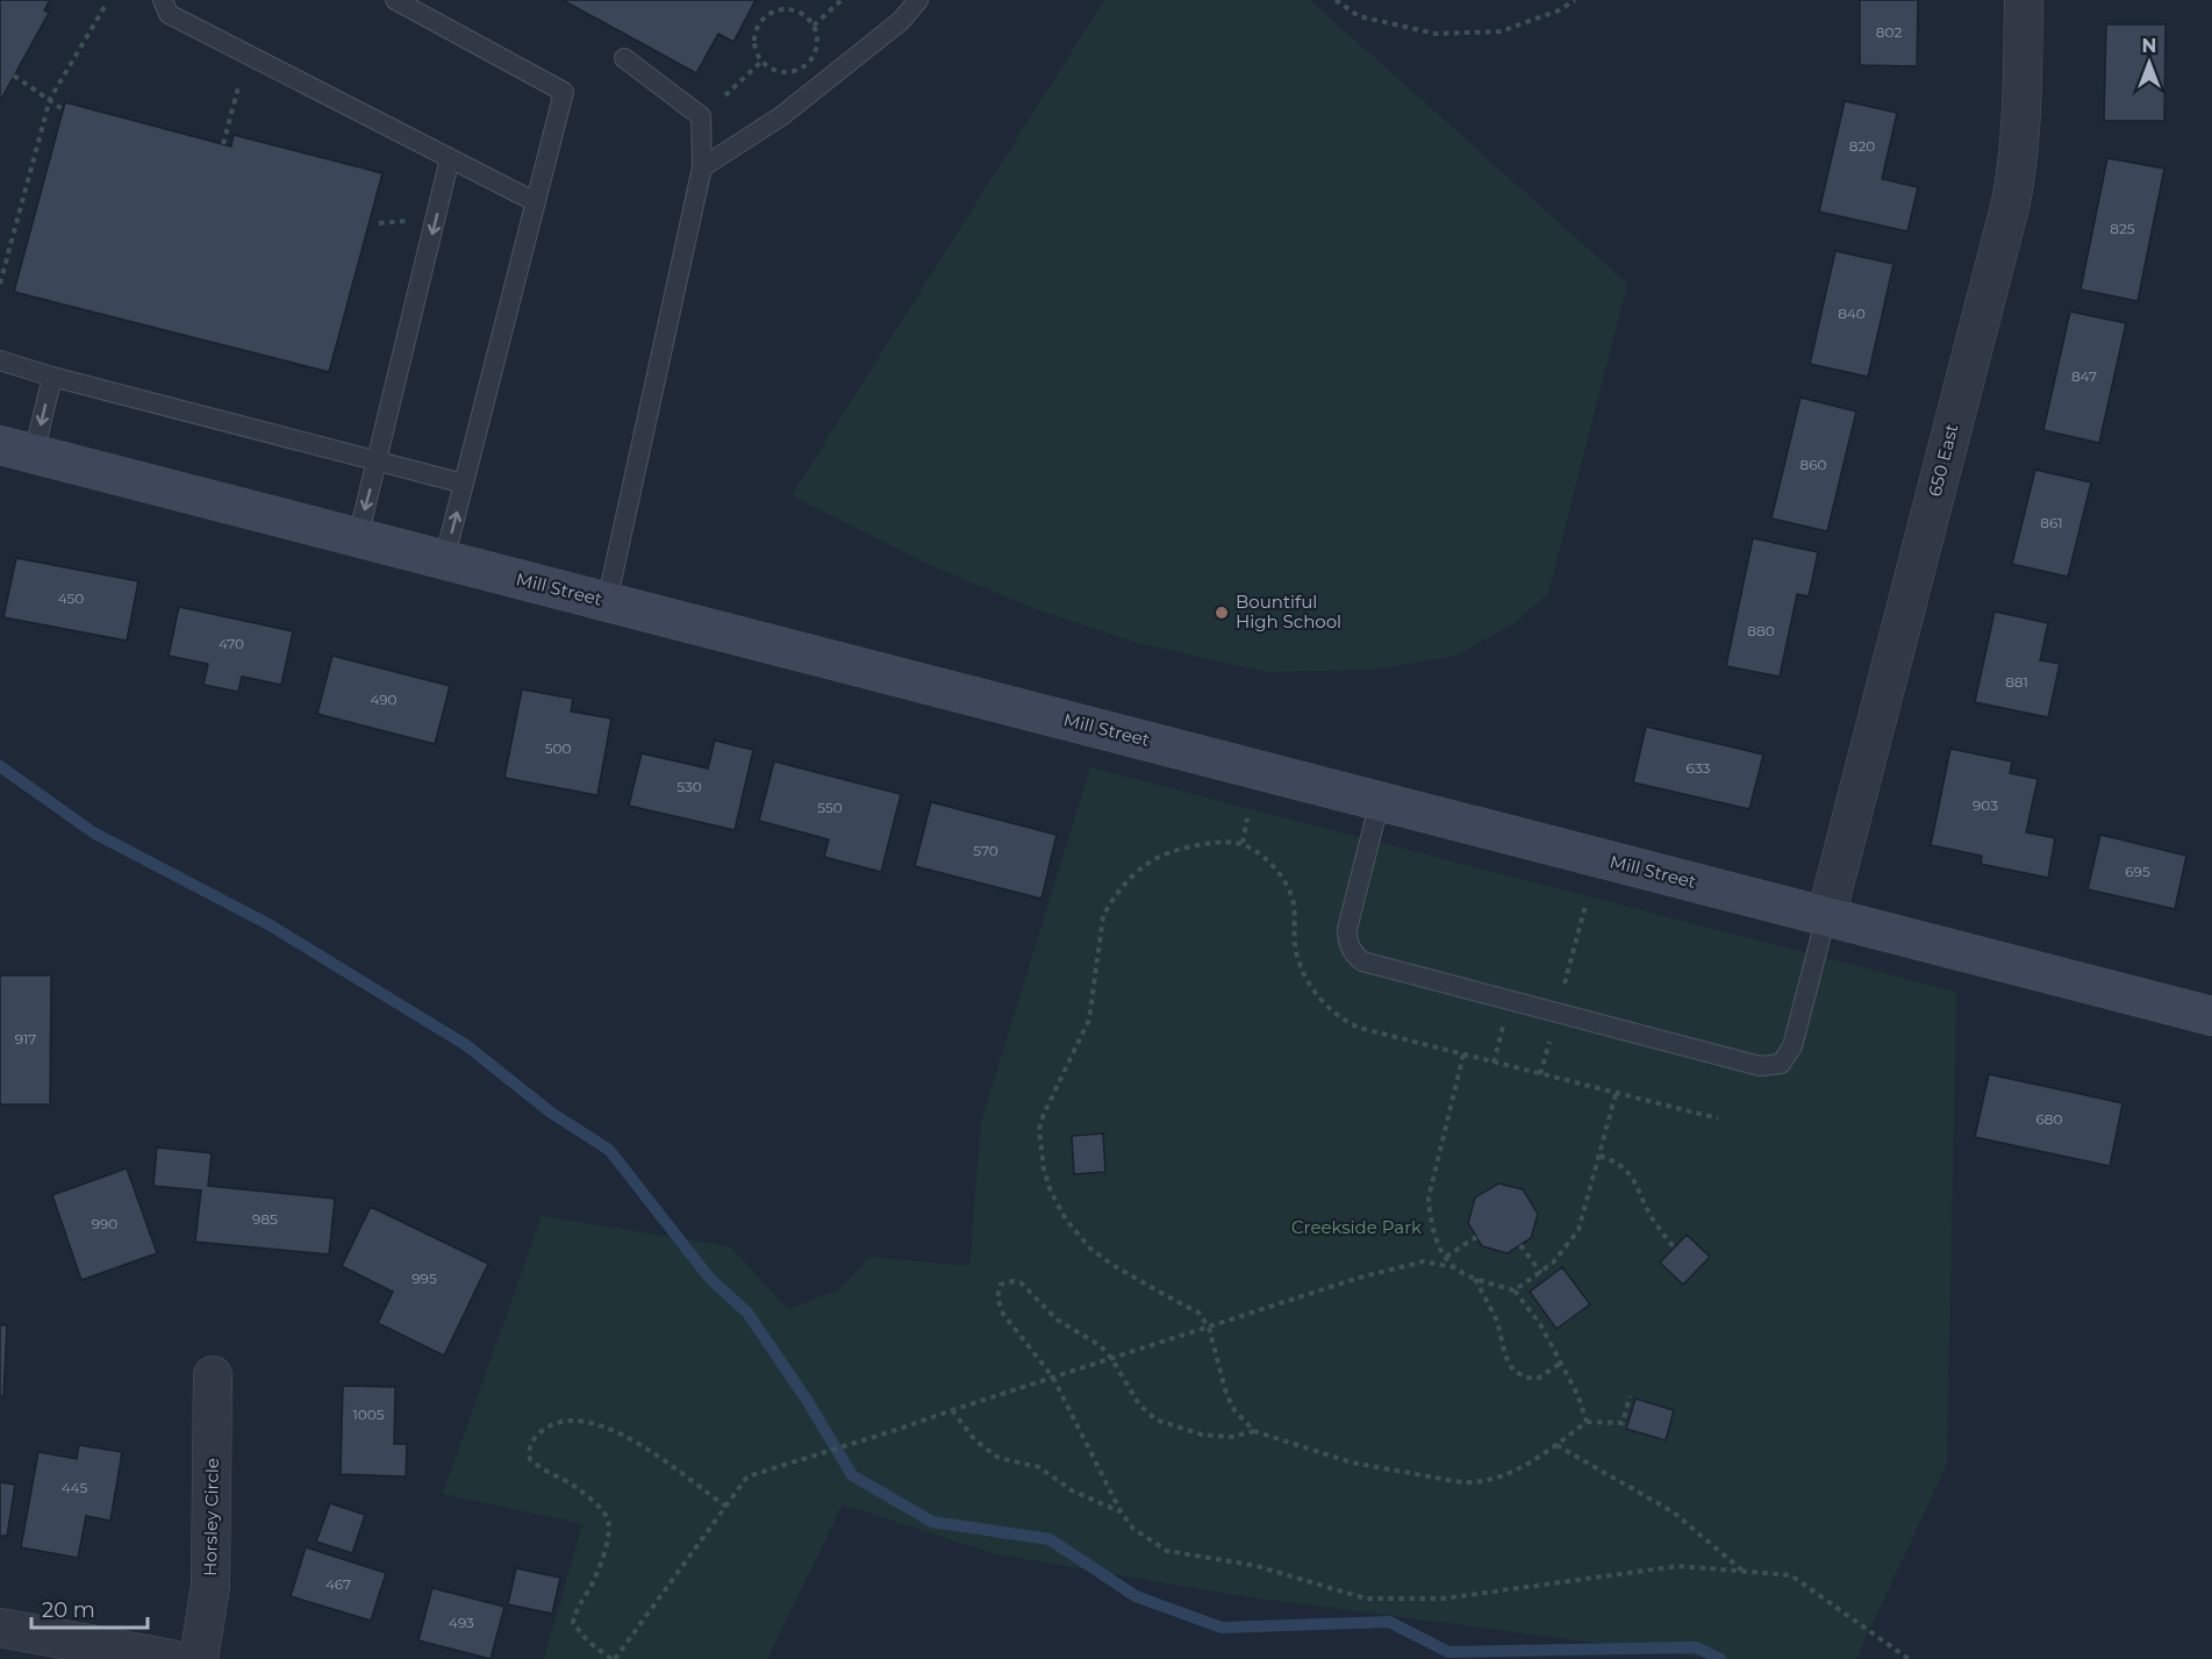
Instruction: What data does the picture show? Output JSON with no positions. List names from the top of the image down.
{
  "streets": {
    "street": ["650 East", "Mill Street", "Horsley Circle"]
  },
  "crossings": [
    ["650 East", "Mill Street"]
  ],
  "parks": ["Creekside Park"],
  "places": ["Bountiful High School"],
  "house_numbers": [
    "802",
    "820",
    "825",
    "840",
    "847",
    "860",
    "861",
    "450",
    "880",
    "470",
    "881",
    "490",
    "500",
    "633",
    "530",
    "903",
    "550",
    "570",
    "695",
    "917",
    "680",
    "985",
    "990",
    "995",
    "1005",
    "445",
    "467",
    "493"
  ],
  "scale_bar": "20 m",
  "north": "top"
}
